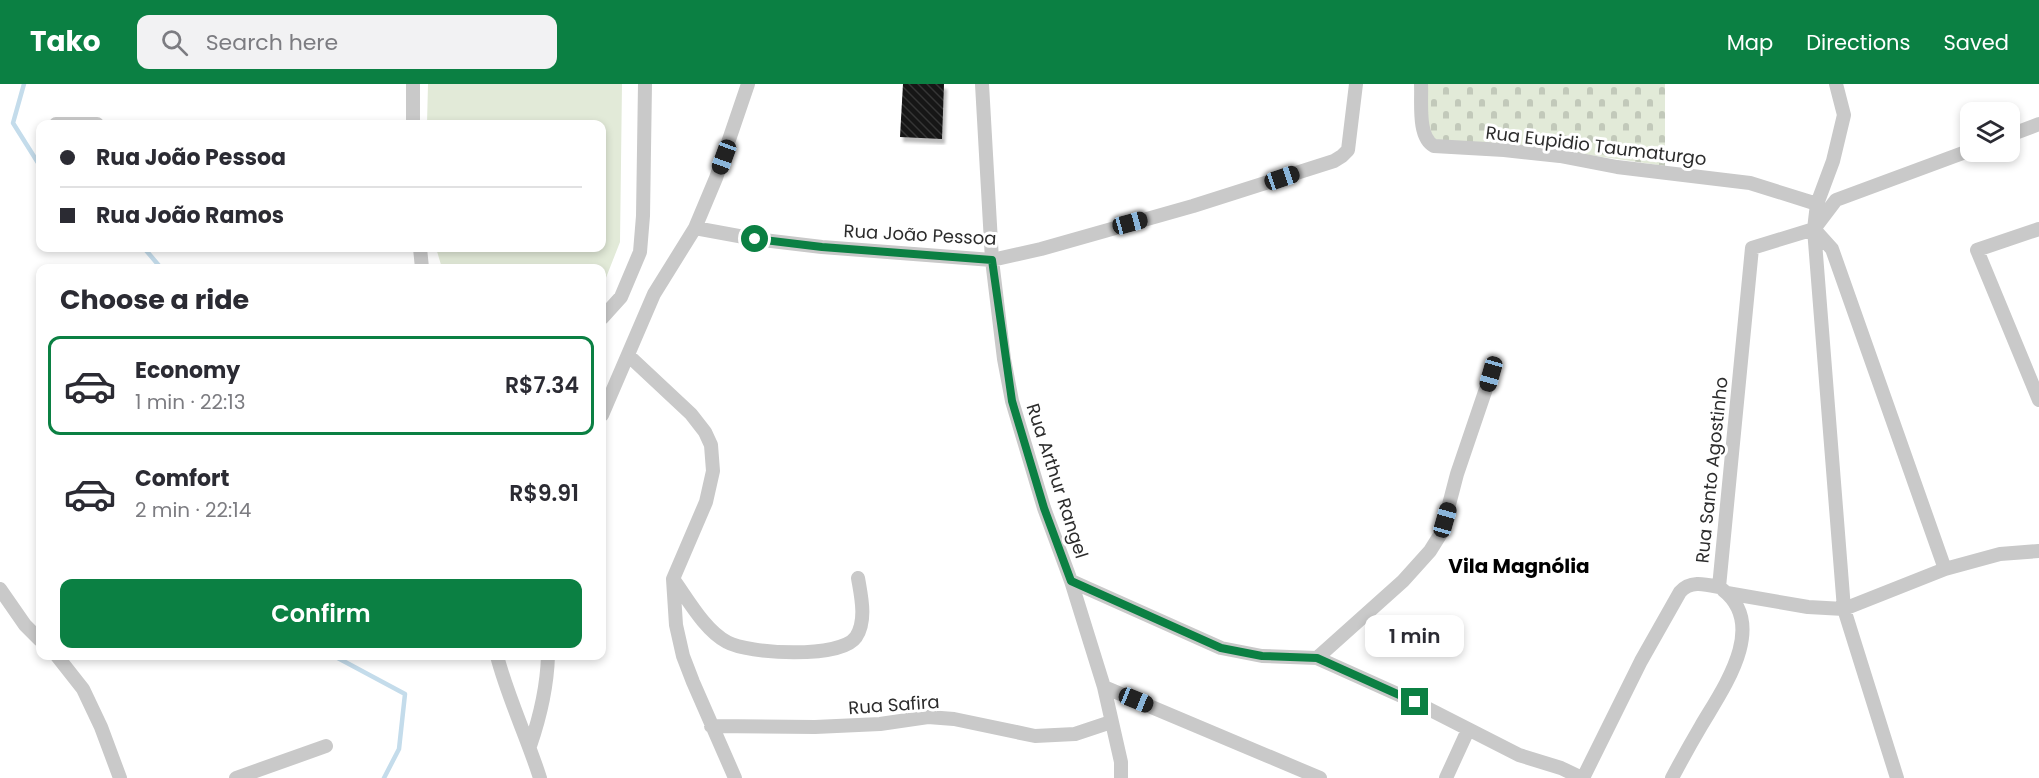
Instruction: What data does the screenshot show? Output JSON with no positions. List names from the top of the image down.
{
  "streets": {
    "street": [
      "Rua Eupidio Taumaturgo",
      "Rua João Pessoa",
      "Rua Santo Agostinho",
      "Rua Arthur Rangel",
      "Rua Safira"
    ]
  },
  "crossings": [
    ["Rua João Pessoa", "Rua Arthur Rangel"],
    ["Rua Arthur Rangel", "Rua Safira"]
  ],
  "districts": ["Vila Magnólia"],
  "page": {
    "header": "Tako",
    "search": "Search here",
    "nav": ["Map", "Directions", "Saved"],
    "banner": ["Rua João Pessoa", "Rua João Ramos"],
    "heading": "Choose a ride",
    "list": [
      {
        "name": "Economy",
        "note": "1 min · 22:13",
        "value": "R$7.34"
      },
      {
        "name": "Comfort",
        "note": "2 min · 22:14",
        "value": "R$9.91"
      }
    ],
    "buttons": "Confirm",
    "bubble": "1 min"
  }
}
